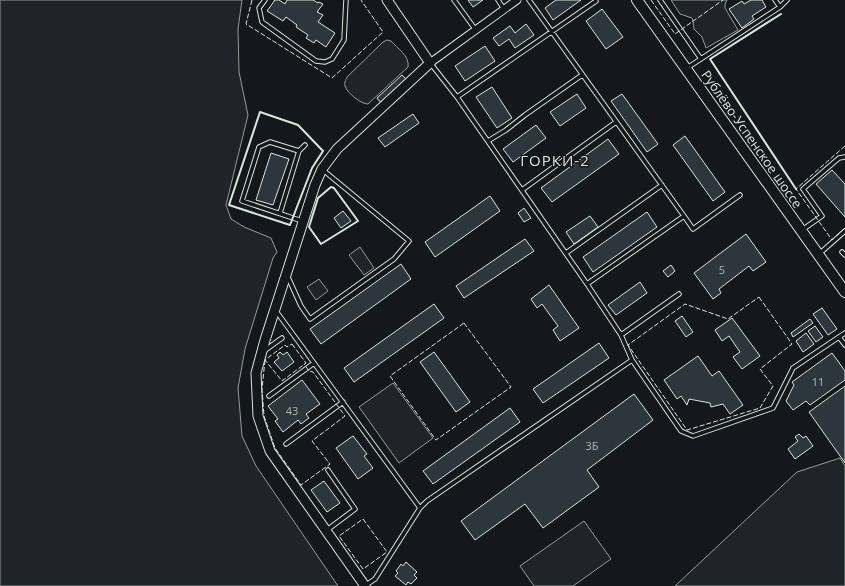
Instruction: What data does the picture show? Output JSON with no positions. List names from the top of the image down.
{
  "streets": {
    "main road": ["Рублёво-Успенское шоссе"]
  },
  "districts": ["ГОРКИ-2"],
  "house_numbers": [
    "5",
    "11",
    "43",
    "3Б"
  ]
}
